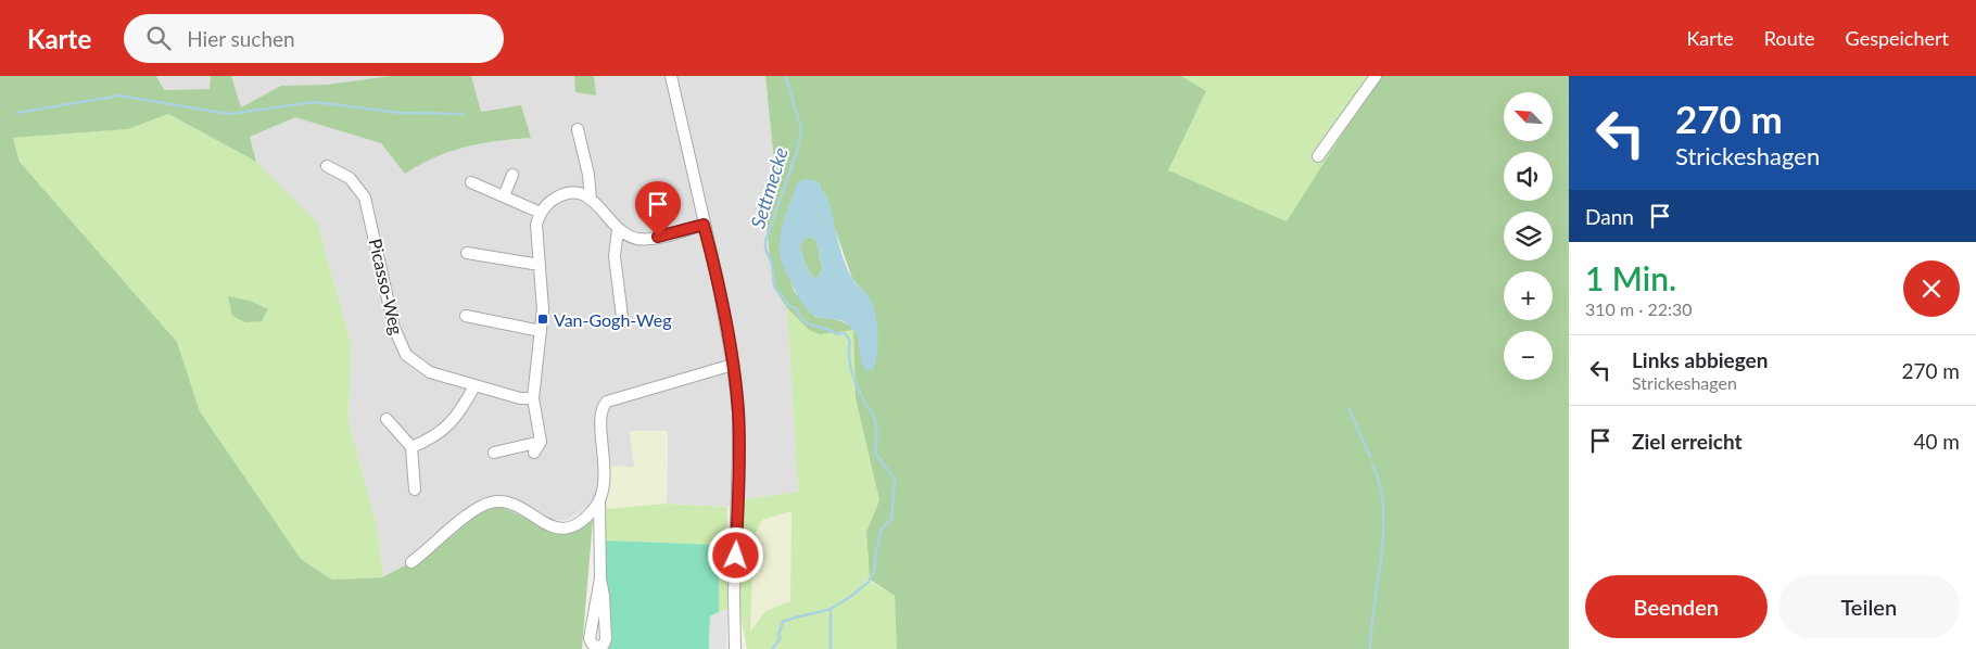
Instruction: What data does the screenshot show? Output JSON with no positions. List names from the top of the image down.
{
  "streets": {
    "street": ["Picasso-Weg"]
  },
  "water": ["Settmecke"],
  "places": {
    "transit": ["Van-Gogh-Weg"]
  },
  "north": "top left",
  "page": {
    "header": "Karte",
    "search": "Hier suchen",
    "nav": ["Karte", "Route", "Gespeichert"],
    "turn": ["270 m", "Strickeshagen"],
    "map_buttons": ["+", "−"],
    "then": "Dann",
    "heading": ["1 Min.", "310 m · 22:30"],
    "list": [
      {
        "name": "Links abbiegen",
        "note": "Strickeshagen",
        "value": "270 m"
      },
      {
        "name": "Ziel erreicht",
        "value": "40 m"
      }
    ],
    "buttons": ["Beenden", "Teilen"]
  }
}
